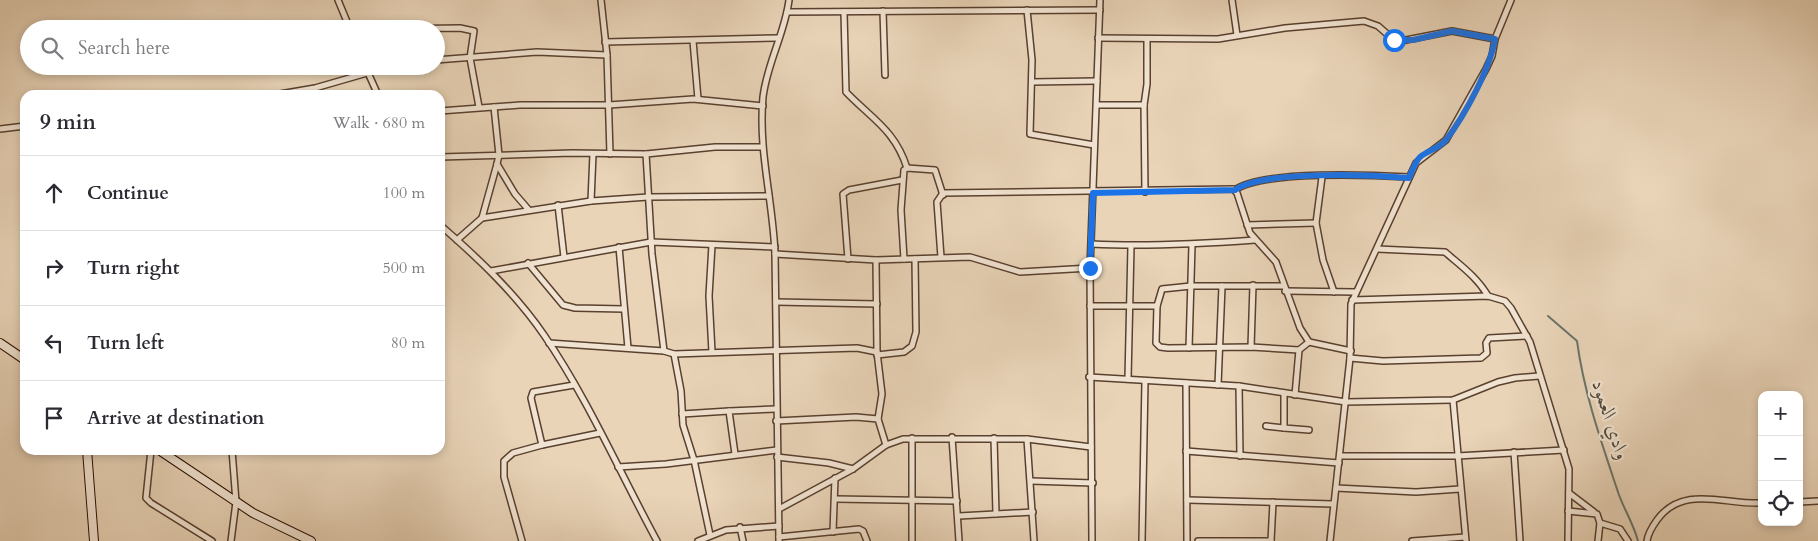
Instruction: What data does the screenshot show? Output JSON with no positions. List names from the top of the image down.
{
  "water": ["وادي العمود"],
  "page": {
    "search": "Search here",
    "heading": ["9 min", "Walk · 680 m"],
    "list": [
      ["Continue", "100 m"],
      ["Turn right", "500 m"],
      ["Turn left", "80 m"],
      "Arrive at destination"
    ],
    "map_buttons": ["+", "−"]
  }
}
